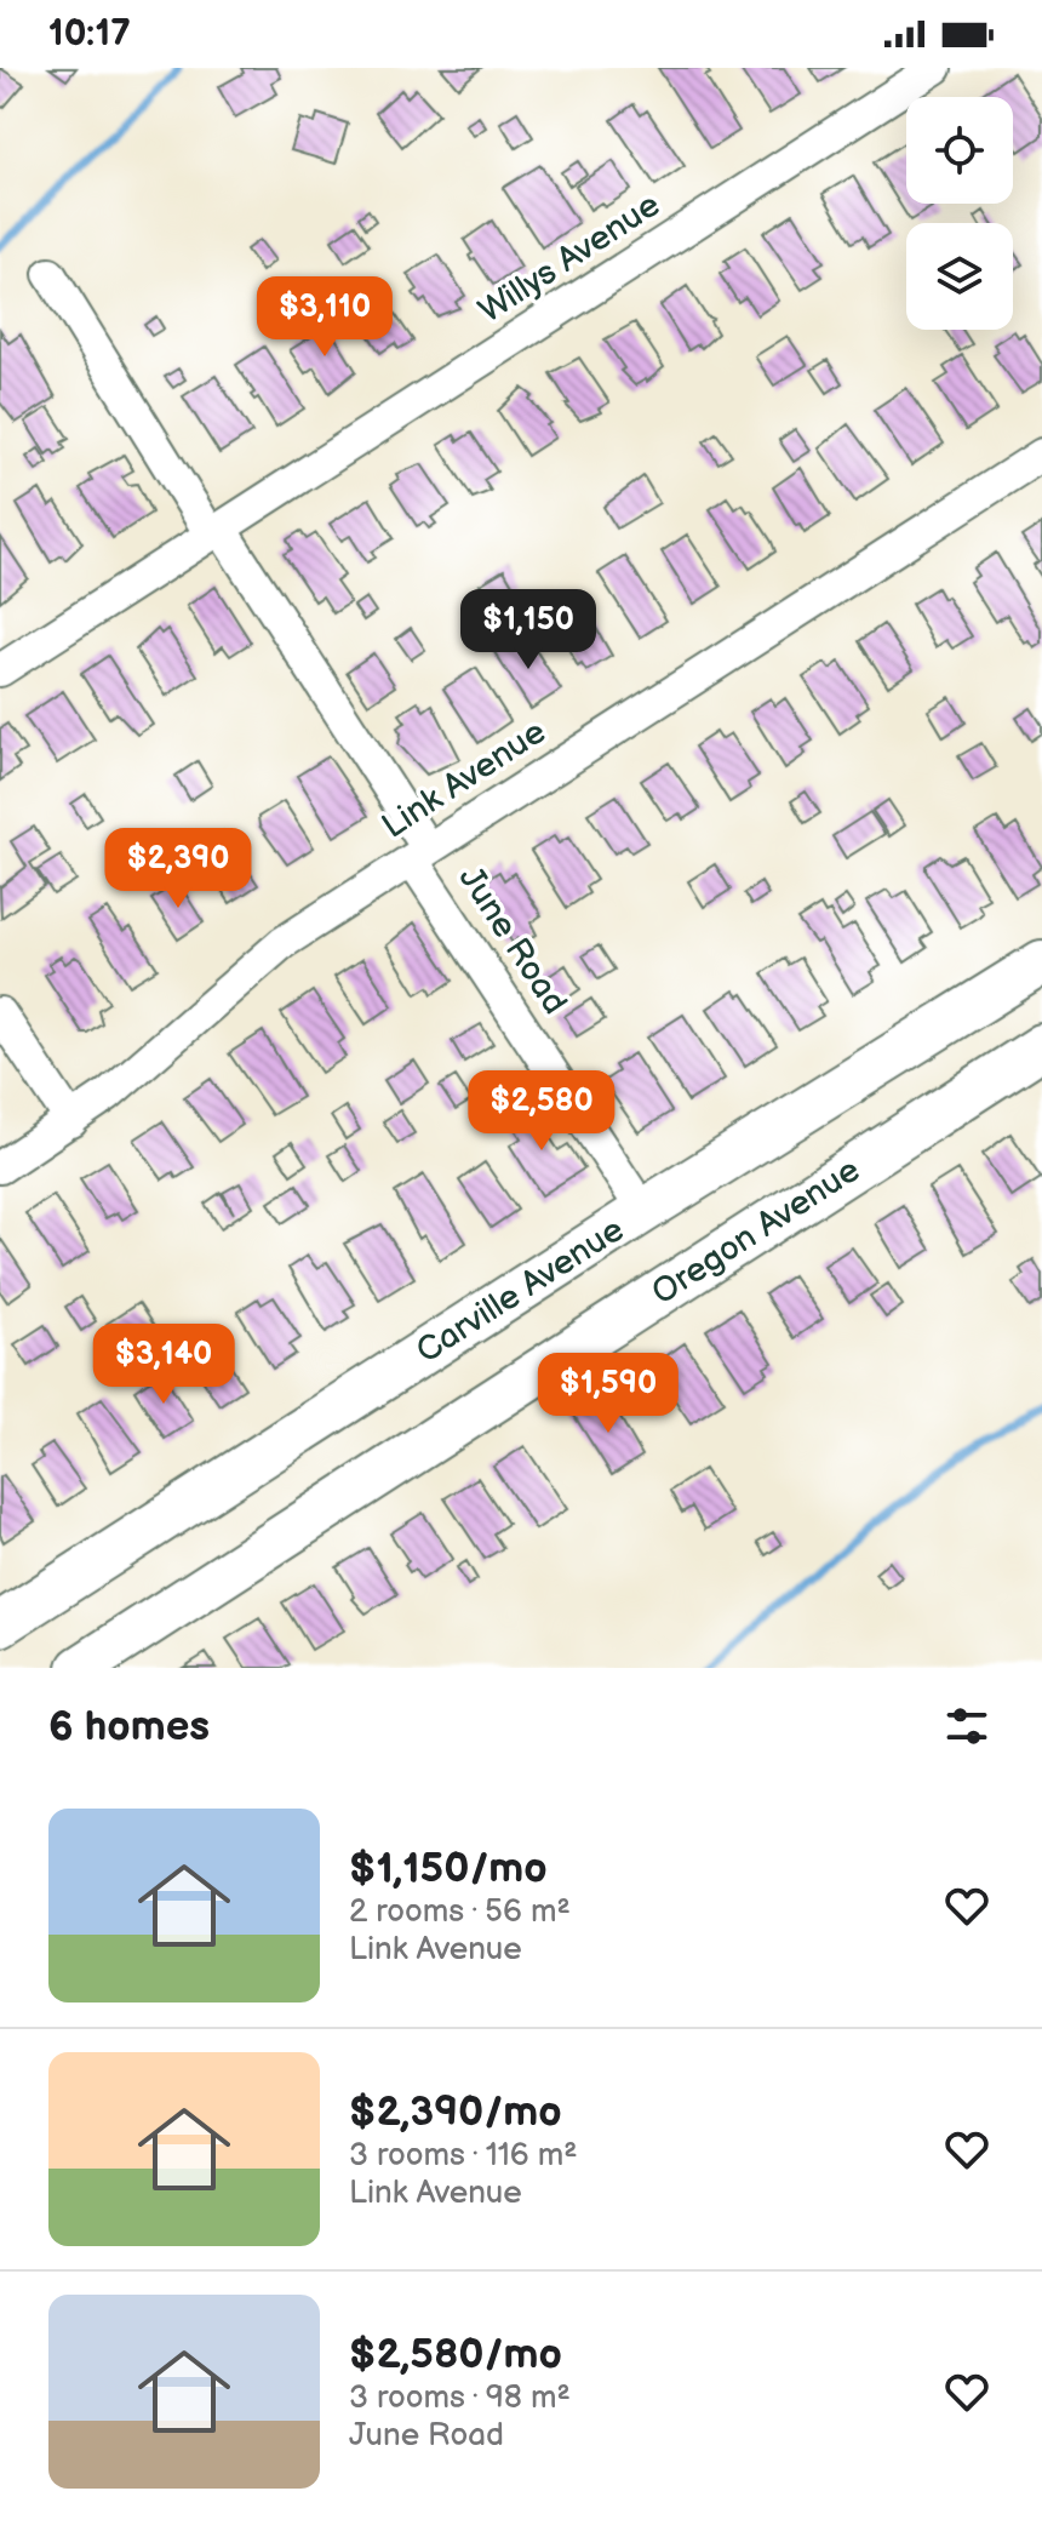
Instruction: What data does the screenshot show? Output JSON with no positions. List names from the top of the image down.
{
  "streets": {
    "street": [
      "Willys Avenue",
      "Link Avenue",
      "June Road",
      "Oregon Avenue",
      "Carville Avenue"
    ]
  },
  "crossings": [
    ["Willys Avenue", "June Road"],
    ["Link Avenue", "June Road"],
    ["June Road", "Carville Avenue"]
  ],
  "page": {
    "status": "10:17",
    "price": [
      "$3,110",
      "$1,150",
      "$2,390",
      "$2,580",
      "$3,140",
      "$1,590"
    ],
    "heading": "6 homes",
    "list": [
      {
        "name": "$1,150/mo",
        "note": "2 rooms · 56 m² · Link Avenue"
      },
      {
        "name": "$2,390/mo",
        "note": "3 rooms · 116 m² · Link Avenue"
      },
      {
        "name": "$2,580/mo",
        "note": "3 rooms · 98 m² · June Road"
      }
    ]
  }
}
